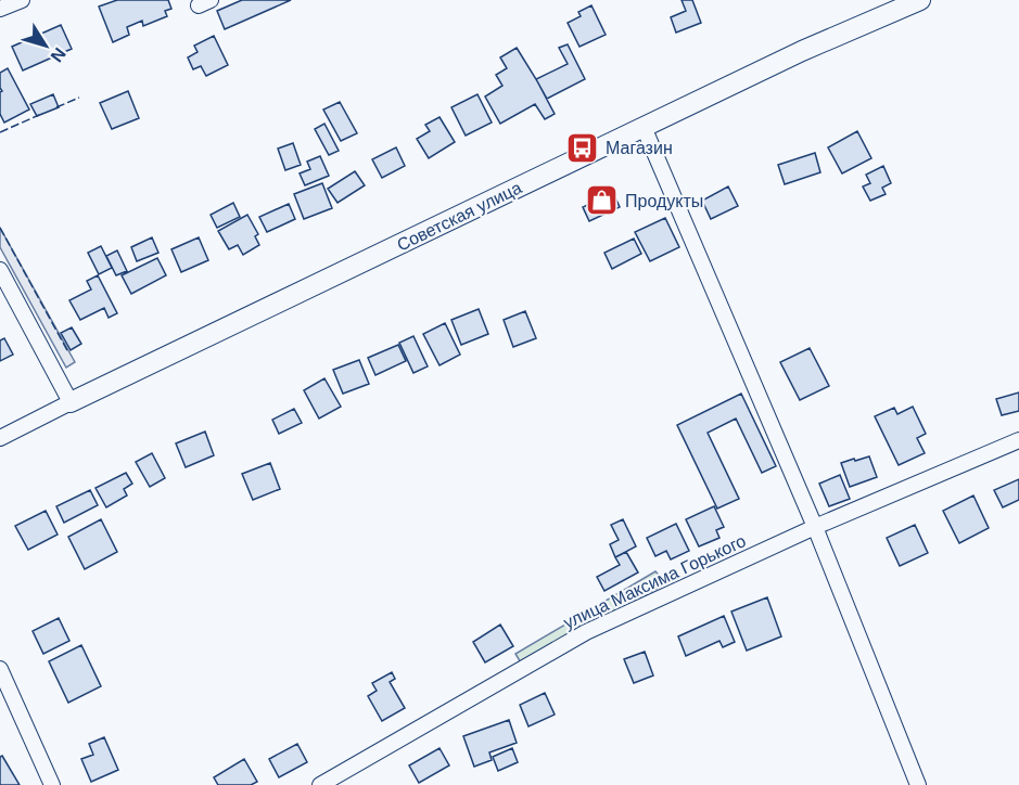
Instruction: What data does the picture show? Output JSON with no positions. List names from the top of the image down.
{
  "streets": {
    "street": ["Советская улица", "улица Максима Горького"]
  },
  "places": {
    "bus stop": ["Магазин"],
    "shop": ["Продукты"]
  },
  "north": "bottom right"
}
